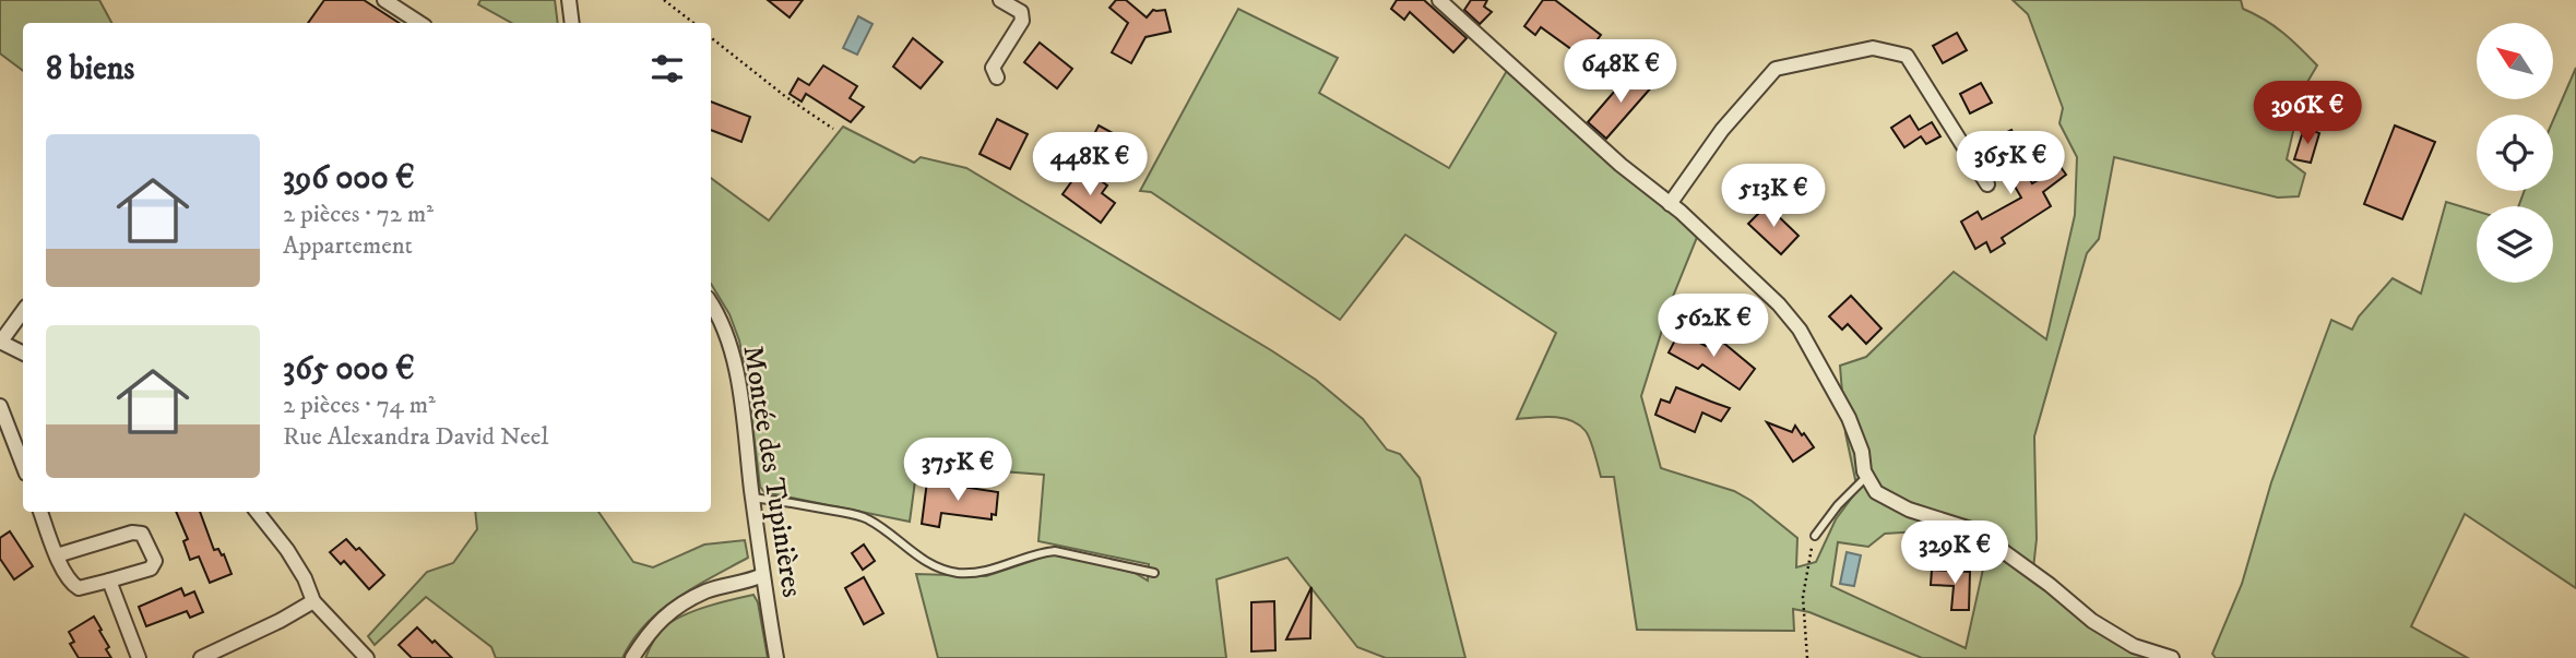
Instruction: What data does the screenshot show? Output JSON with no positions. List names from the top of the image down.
{
  "streets": {
    "street": ["Montée des Tupinières"]
  },
  "north": "top left",
  "page": {
    "heading": "8 biens",
    "price": [
      "648K €",
      "396K €",
      "365K €",
      "448K €",
      "513K €",
      "562K €",
      "375K €",
      "329K €"
    ],
    "list": [
      {
        "name": "396 000 €",
        "note": "2 pièces · 72 m² · Appartement"
      },
      {
        "name": "365 000 €",
        "note": "2 pièces · 74 m² · Rue Alexandra David Neel"
      }
    ]
  }
}
